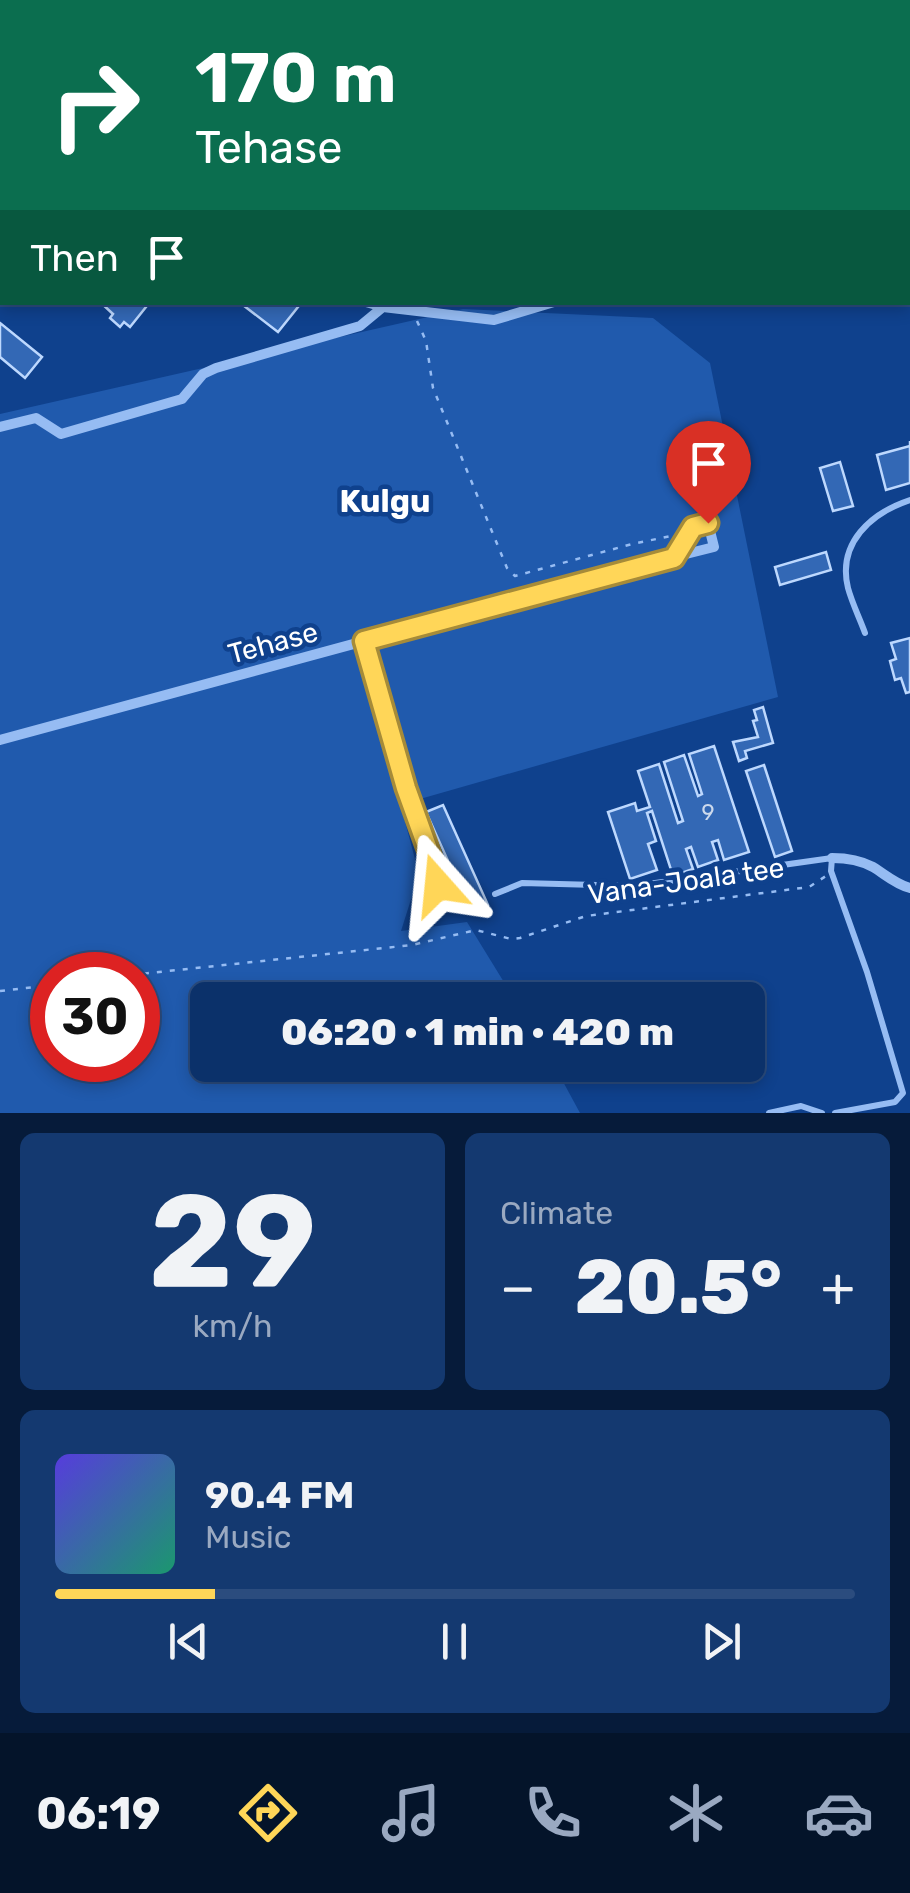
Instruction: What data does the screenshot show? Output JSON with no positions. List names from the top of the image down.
{
  "streets": {
    "street": ["Tehase"],
    "path": ["Vana-Joala tee"]
  },
  "districts": ["Kulgu"],
  "house_numbers": ["9"],
  "page": {
    "turn": ["170 m", "Tehase"],
    "then": "Then",
    "limit": "30",
    "trip": "06:20 · 1 min · 420 m",
    "tile": [
      ["29", "km/h"],
      "Climate"
    ],
    "heat": ["−", "20.5°", "+"],
    "song": ["90.4 FM", "Music"],
    "tabs": "06:19"
  }
}
